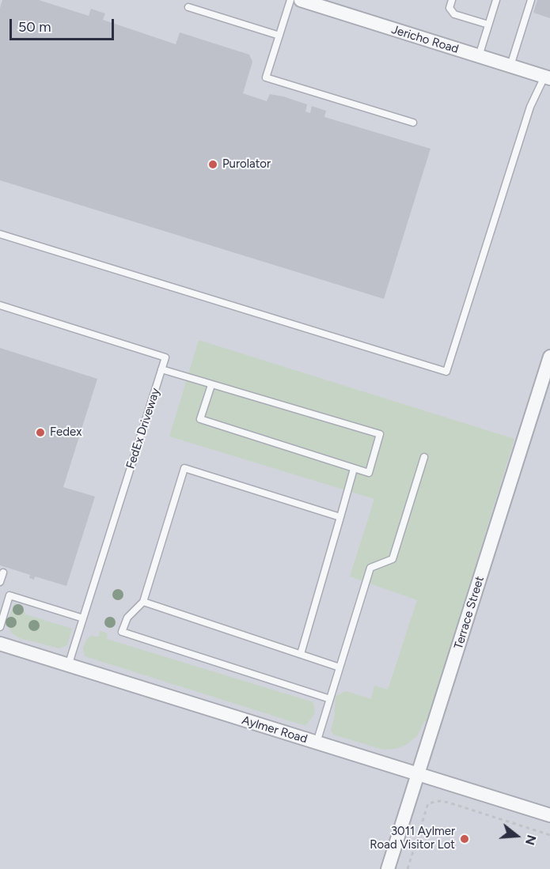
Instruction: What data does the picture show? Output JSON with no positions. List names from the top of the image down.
{
  "streets": {
    "street": ["Jericho Road", "Terrace Street", "Aylmer Road"],
    "lane": ["FedEx Driveway"]
  },
  "crossings": [
    ["FedEx Driveway", "Aylmer Road"],
    ["Terrace Street", "Aylmer Road"]
  ],
  "places": ["Purolator", "Fedex", "3011 Aylmer Road Visitor Lot"],
  "scale_bar": "50 m",
  "north": "right"
}
